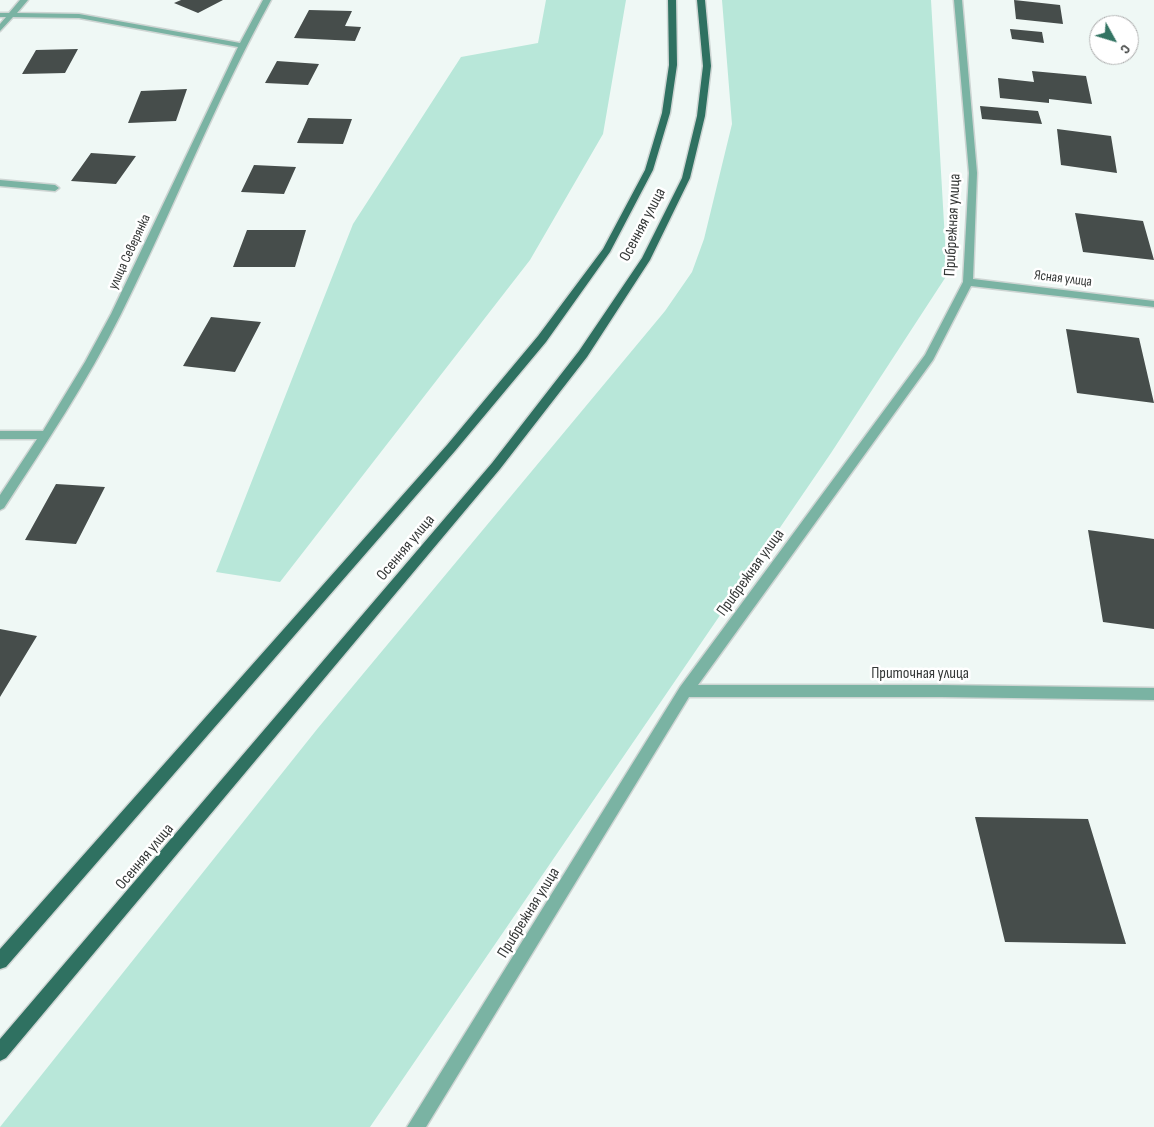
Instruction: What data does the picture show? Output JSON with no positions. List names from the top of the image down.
{
  "streets": {
    "main road": ["Осенняя улица"],
    "street": [
      "Прибрежная улица",
      "улица Северянка",
      "Ясная улица",
      "Приточная улица"
    ]
  },
  "crossings": [
    ["Прибрежная улица", "Ясная улица"],
    ["Прибрежная улица", "Приточная улица"]
  ],
  "north": "bottom right"
}
